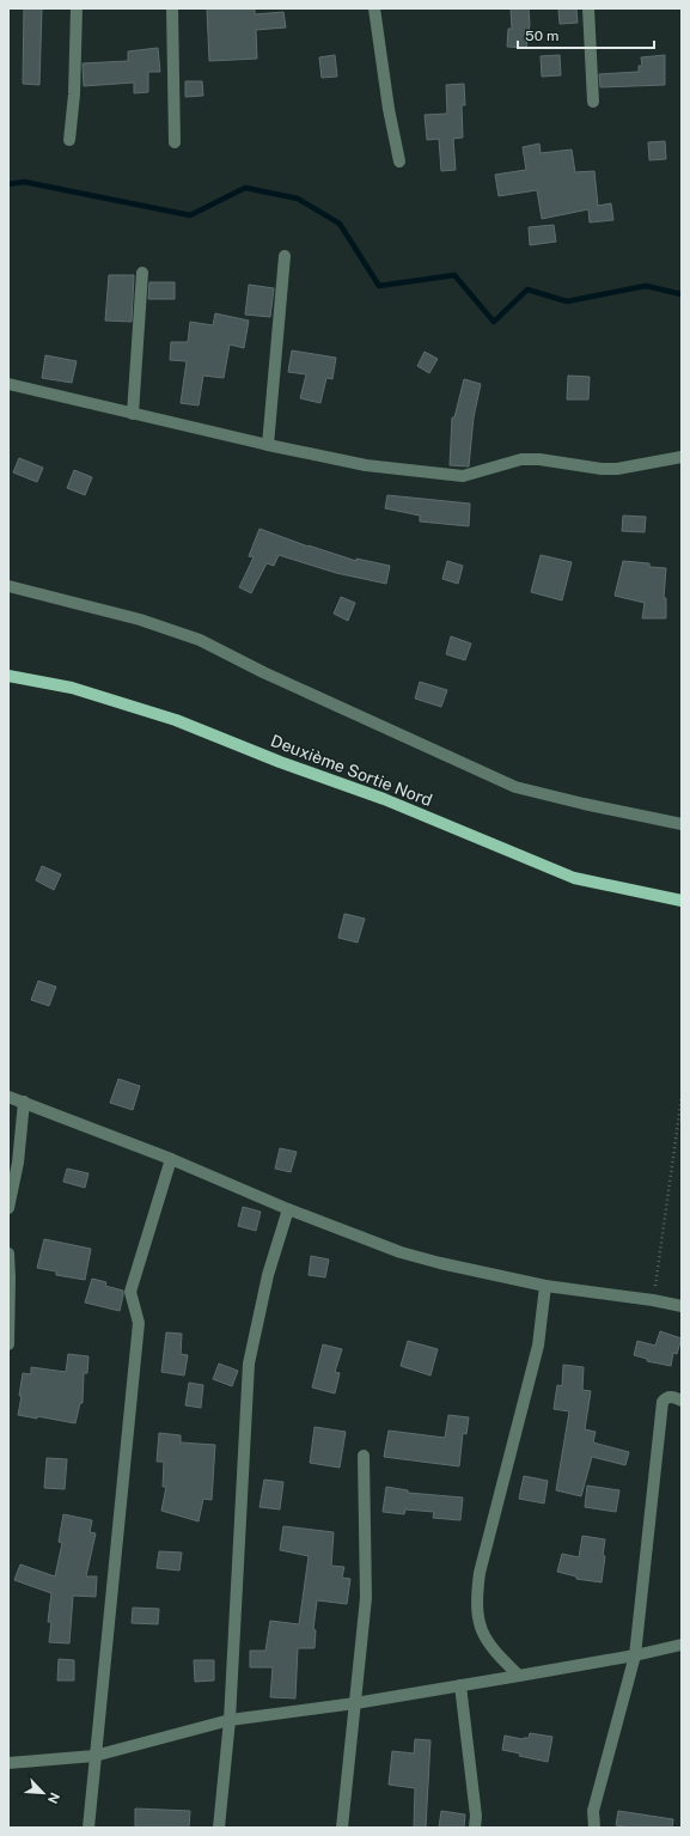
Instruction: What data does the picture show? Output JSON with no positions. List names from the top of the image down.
{
  "streets": {
    "main road": ["Deuxième Sortie Nord"]
  },
  "scale_bar": "50 m",
  "north": "bottom right"
}
